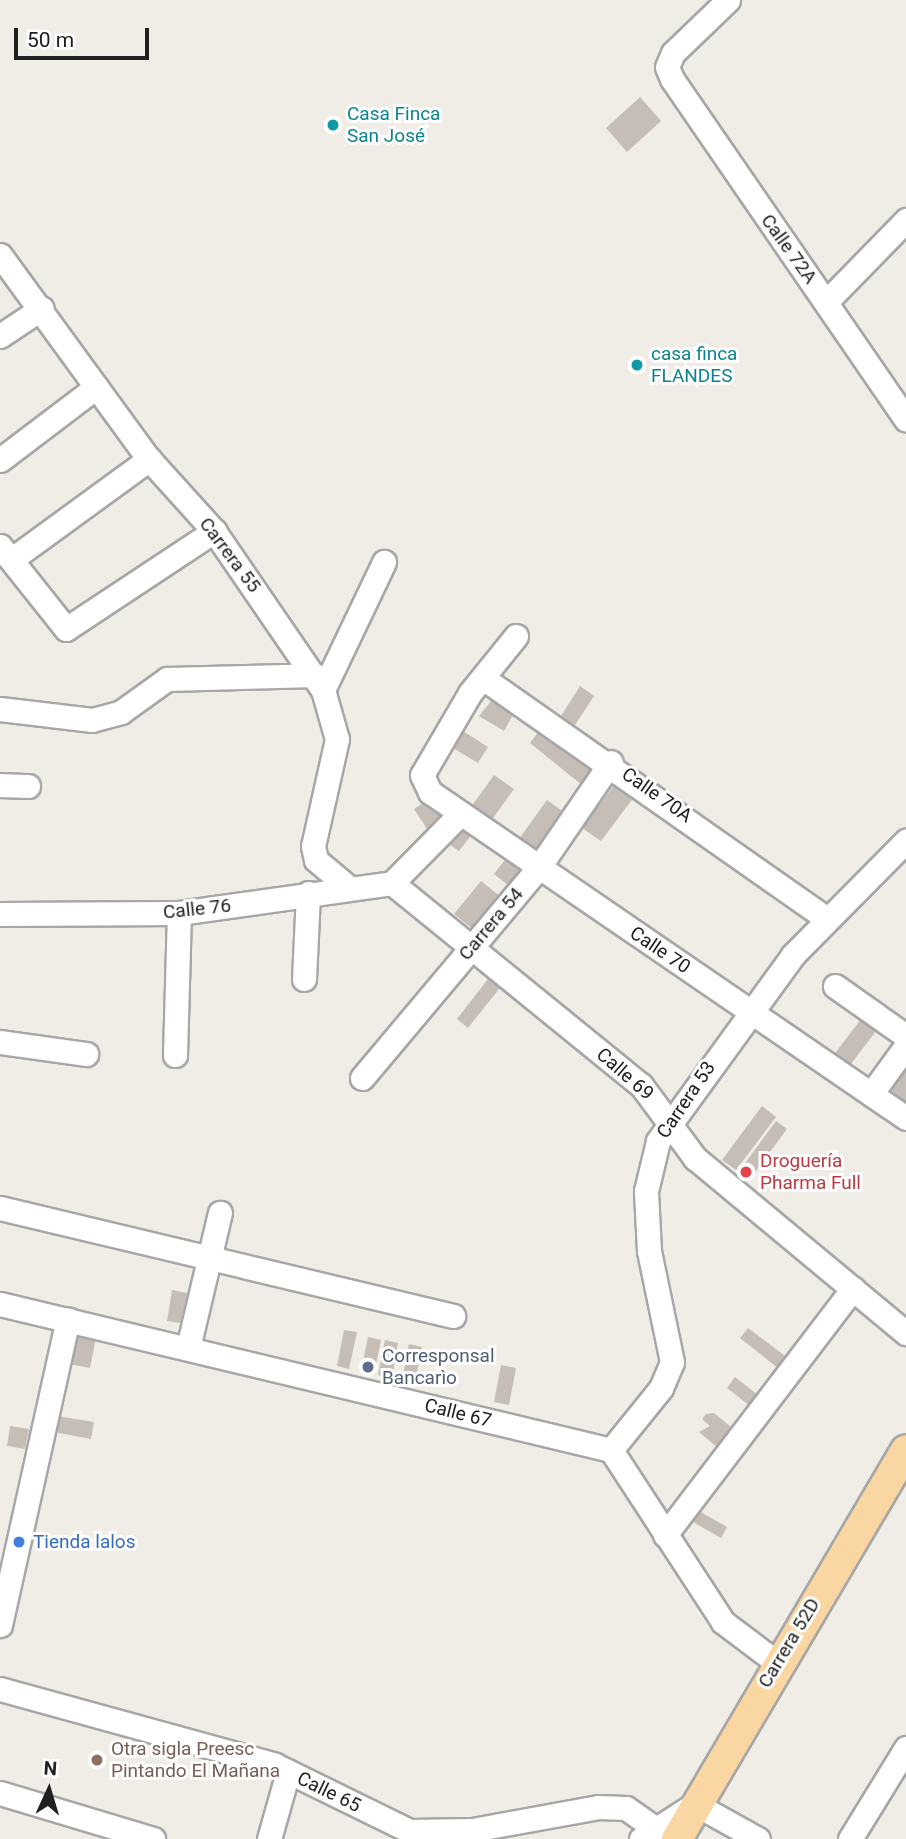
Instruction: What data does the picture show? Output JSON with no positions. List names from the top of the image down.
{
  "streets": {
    "main road": ["Carrera 52D"],
    "street": [
      "Calle 72A",
      "Carrera 55",
      "Calle 70A",
      "Calle 76",
      "Carrera 54",
      "Calle 70",
      "Calle 69",
      "Carrera 53",
      "Calle 67",
      "Calle 65"
    ]
  },
  "crossings": [
    ["Carrera 55", "Calle 76"],
    ["Calle 70A", "Carrera 54"],
    ["Calle 70A", "Calle 70"],
    ["Calle 70A", "Carrera 53"],
    ["Calle 76", "Calle 69"],
    ["Carrera 54", "Calle 70"],
    ["Carrera 54", "Calle 69"],
    ["Calle 70", "Carrera 53"],
    ["Calle 69", "Carrera 53"],
    ["Carrera 53", "Calle 67"],
    ["Carrera 52D", "Calle 65"]
  ],
  "places": [
    "Casa Finca San José",
    "casa finca FLANDES",
    "Droguería Pharma Full",
    "Corresponsal Bancarìo",
    "Tienda lalos",
    "Otra sigla Preesc Pintando El Mañana"
  ],
  "scale_bar": "50 m",
  "north": "top"
}
